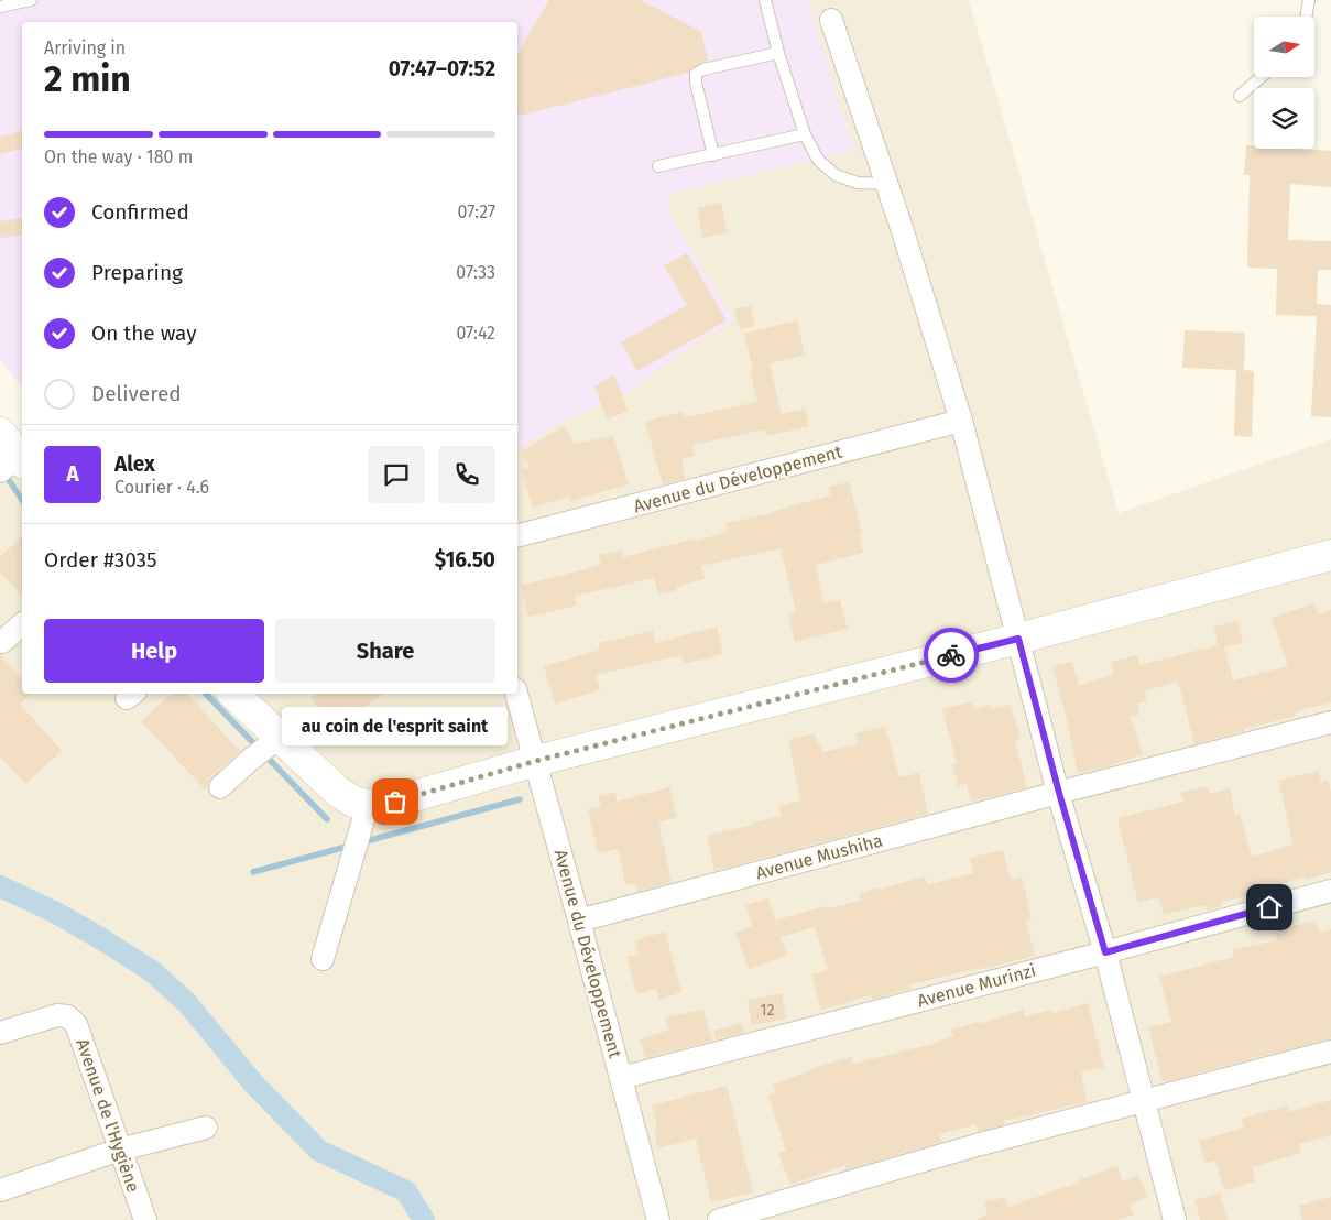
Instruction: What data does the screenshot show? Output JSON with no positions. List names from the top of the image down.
{
  "streets": {
    "street": [
      "Avenue du Développement",
      "Avenue Mushiha",
      "Avenue Murinzi",
      "Avenue de l'Hygiène"
    ]
  },
  "crossings": [
    ["Avenue du Développement", "Avenue Mushiha"],
    ["Avenue du Développement", "Avenue Murinzi"]
  ],
  "places": ["au coin de l'esprit saint"],
  "house_numbers": ["12"],
  "north": "right",
  "page": {
    "heading": ["2 min", "Arriving in", "07:47–07:52"],
    "panel": [
      "Alex",
      "Courier · 4.6",
      "Order #3035",
      "$16.50"
    ],
    "bar": "On the way · 180 m",
    "list": [
      ["Confirmed", "07:27"],
      ["Preparing", "07:33"],
      ["On the way", "07:42"],
      "Delivered"
    ],
    "round": "A",
    "buttons": ["Help", "Share"],
    "bubble": "au coin de l'esprit saint"
  }
}
